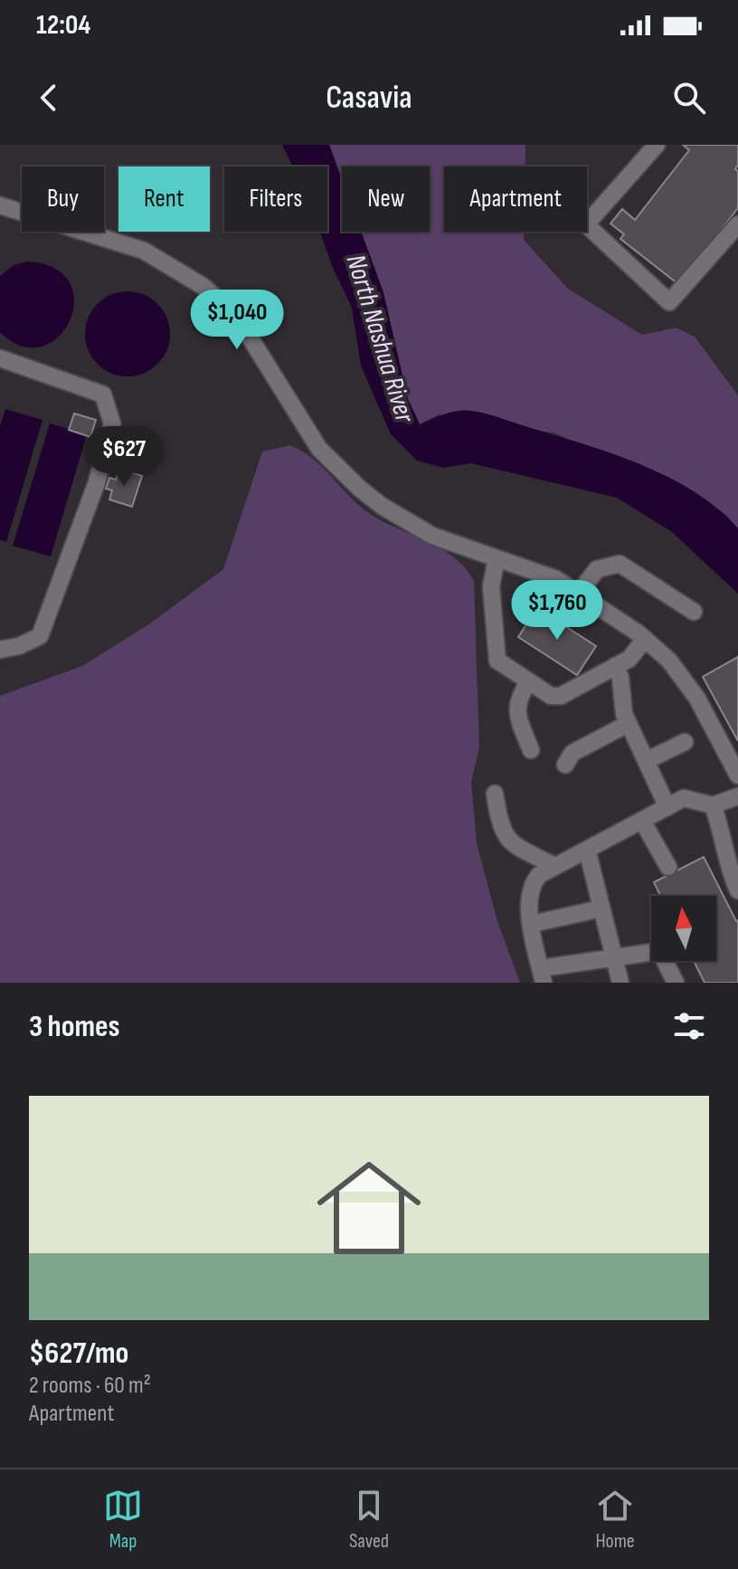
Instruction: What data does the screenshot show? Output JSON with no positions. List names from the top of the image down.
{
  "water": ["North Nashua River"],
  "north": "top",
  "page": {
    "status": "12:04",
    "header": "Casavia",
    "chip": [
      "Buy",
      "Rent",
      "Filters",
      "New",
      "Apartment"
    ],
    "price": ["$1,040", "$627", "$1,760"],
    "heading": "3 homes",
    "list": [
      {
        "name": "$627/mo",
        "note": "2 rooms · 60 m² · Apartment"
      }
    ],
    "tabs": ["Map", "Saved", "Home"]
  }
}
